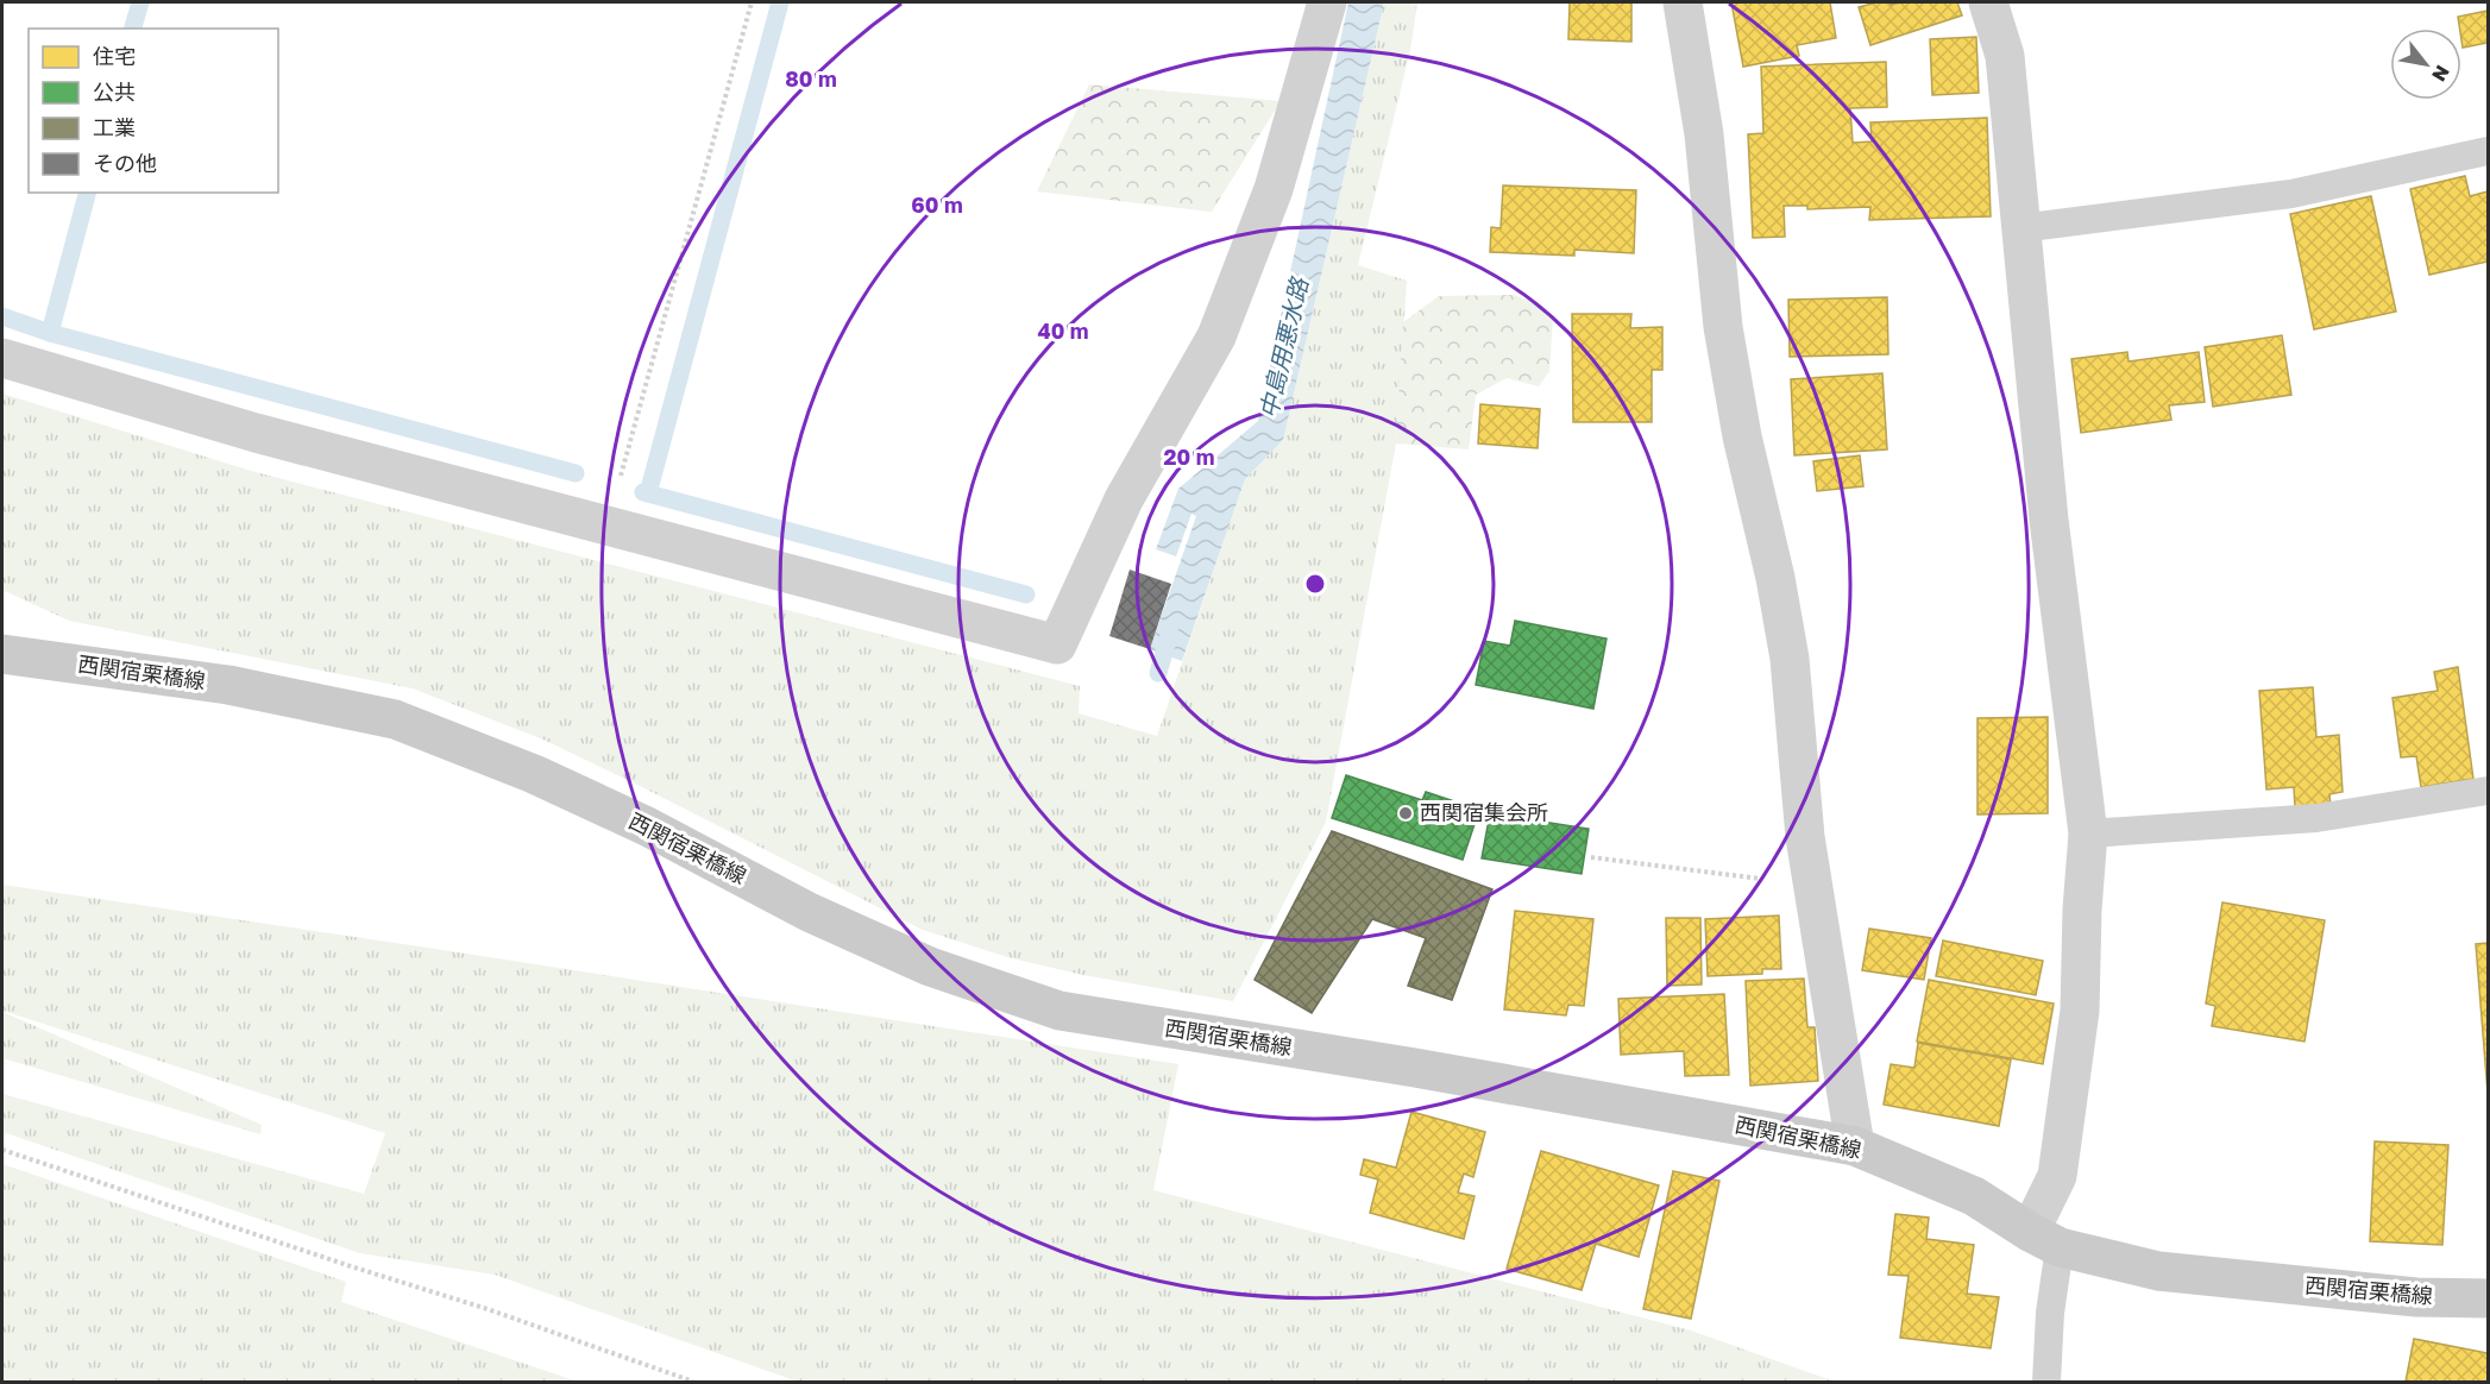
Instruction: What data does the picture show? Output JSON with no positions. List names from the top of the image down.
{
  "streets": {
    "main road": ["西関宿栗橋線"]
  },
  "water": ["中島用悪水路"],
  "places": ["西関宿集会所"],
  "legend": [
    "住宅",
    "公共",
    "工業",
    "その他"
  ],
  "north": "bottom right",
  "rings": [
    "80 m",
    "60 m",
    "40 m",
    "20 m"
  ]
}
